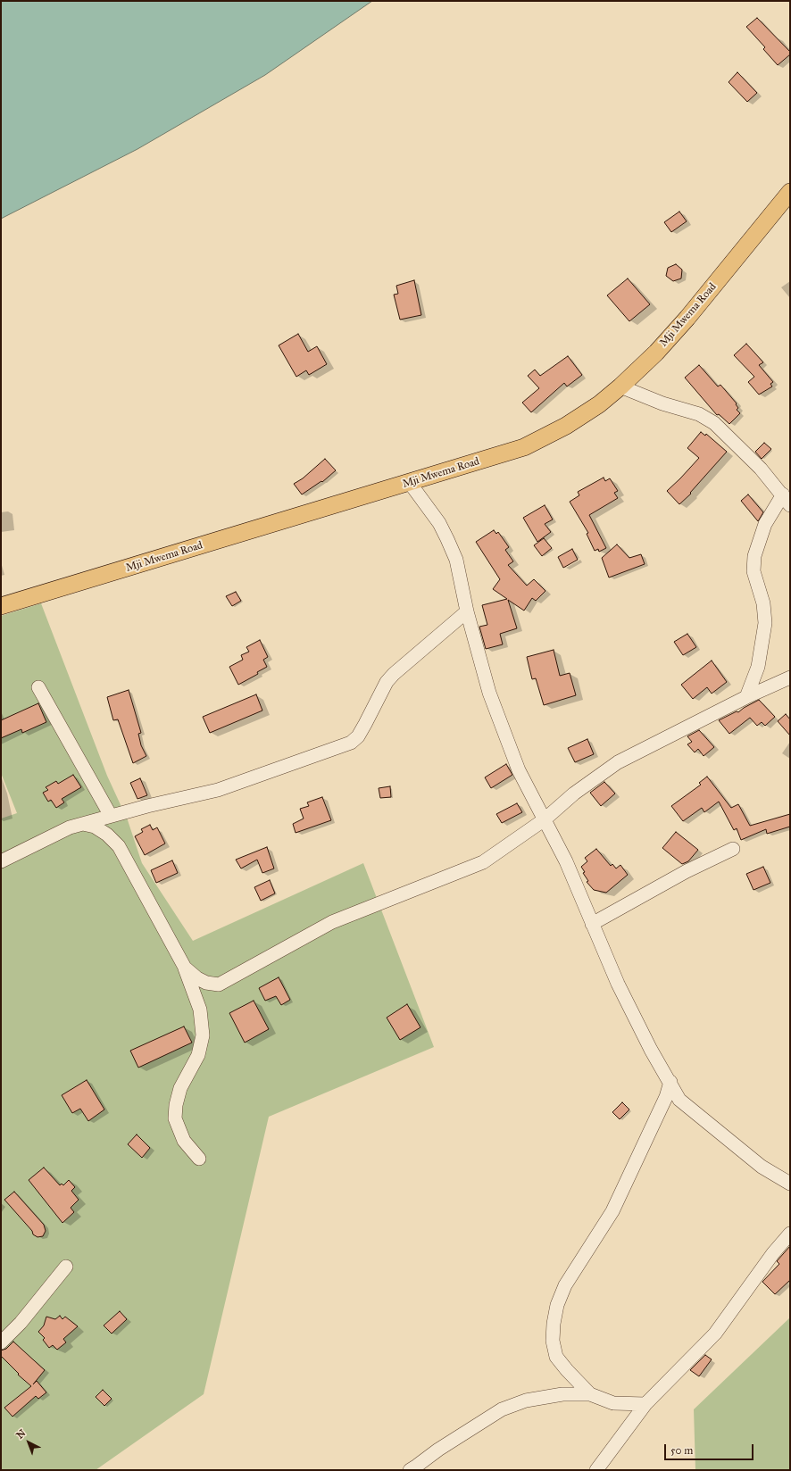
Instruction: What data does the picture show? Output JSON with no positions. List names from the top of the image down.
{
  "streets": {
    "main road": ["Mji Mwema Road"]
  },
  "scale_bar": "50 m",
  "north": "top left"
}
